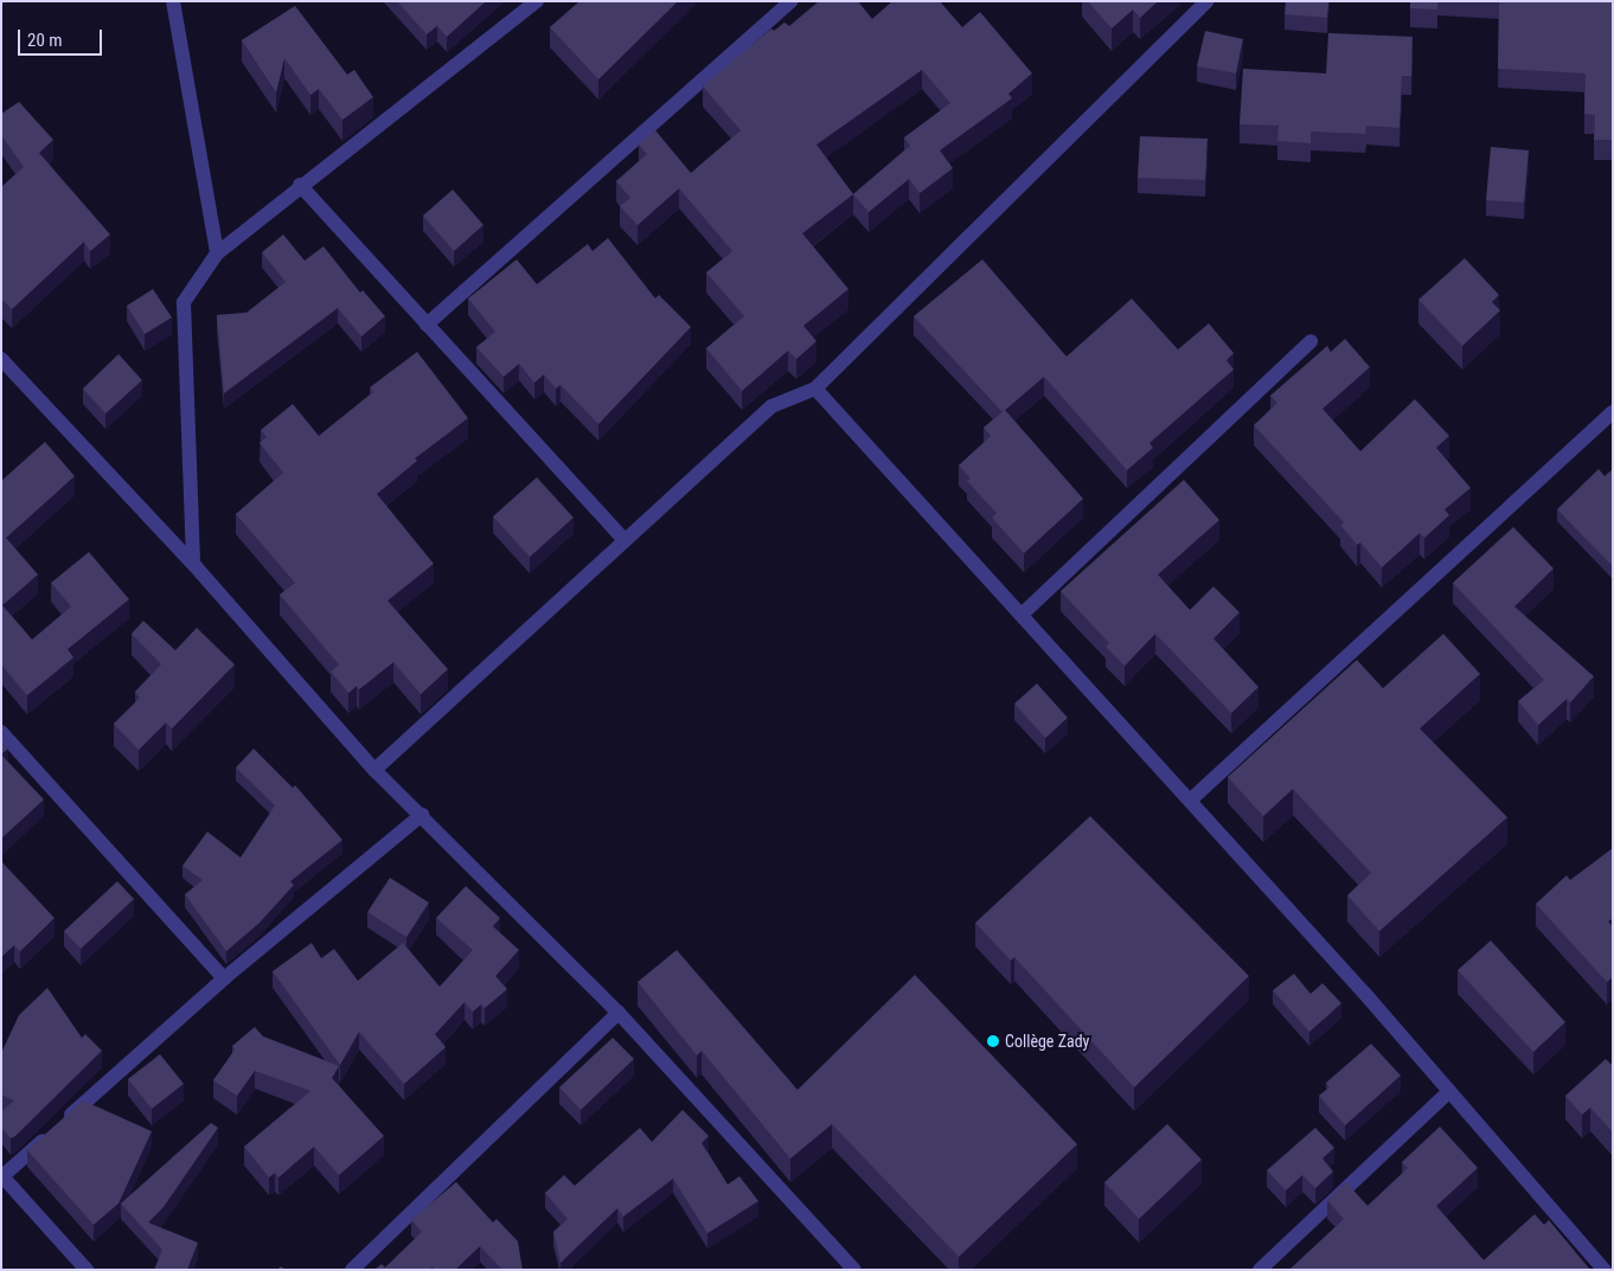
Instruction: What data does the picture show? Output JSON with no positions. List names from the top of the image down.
{
  "places": ["Collège Zady"],
  "scale_bar": "20 m"
}
